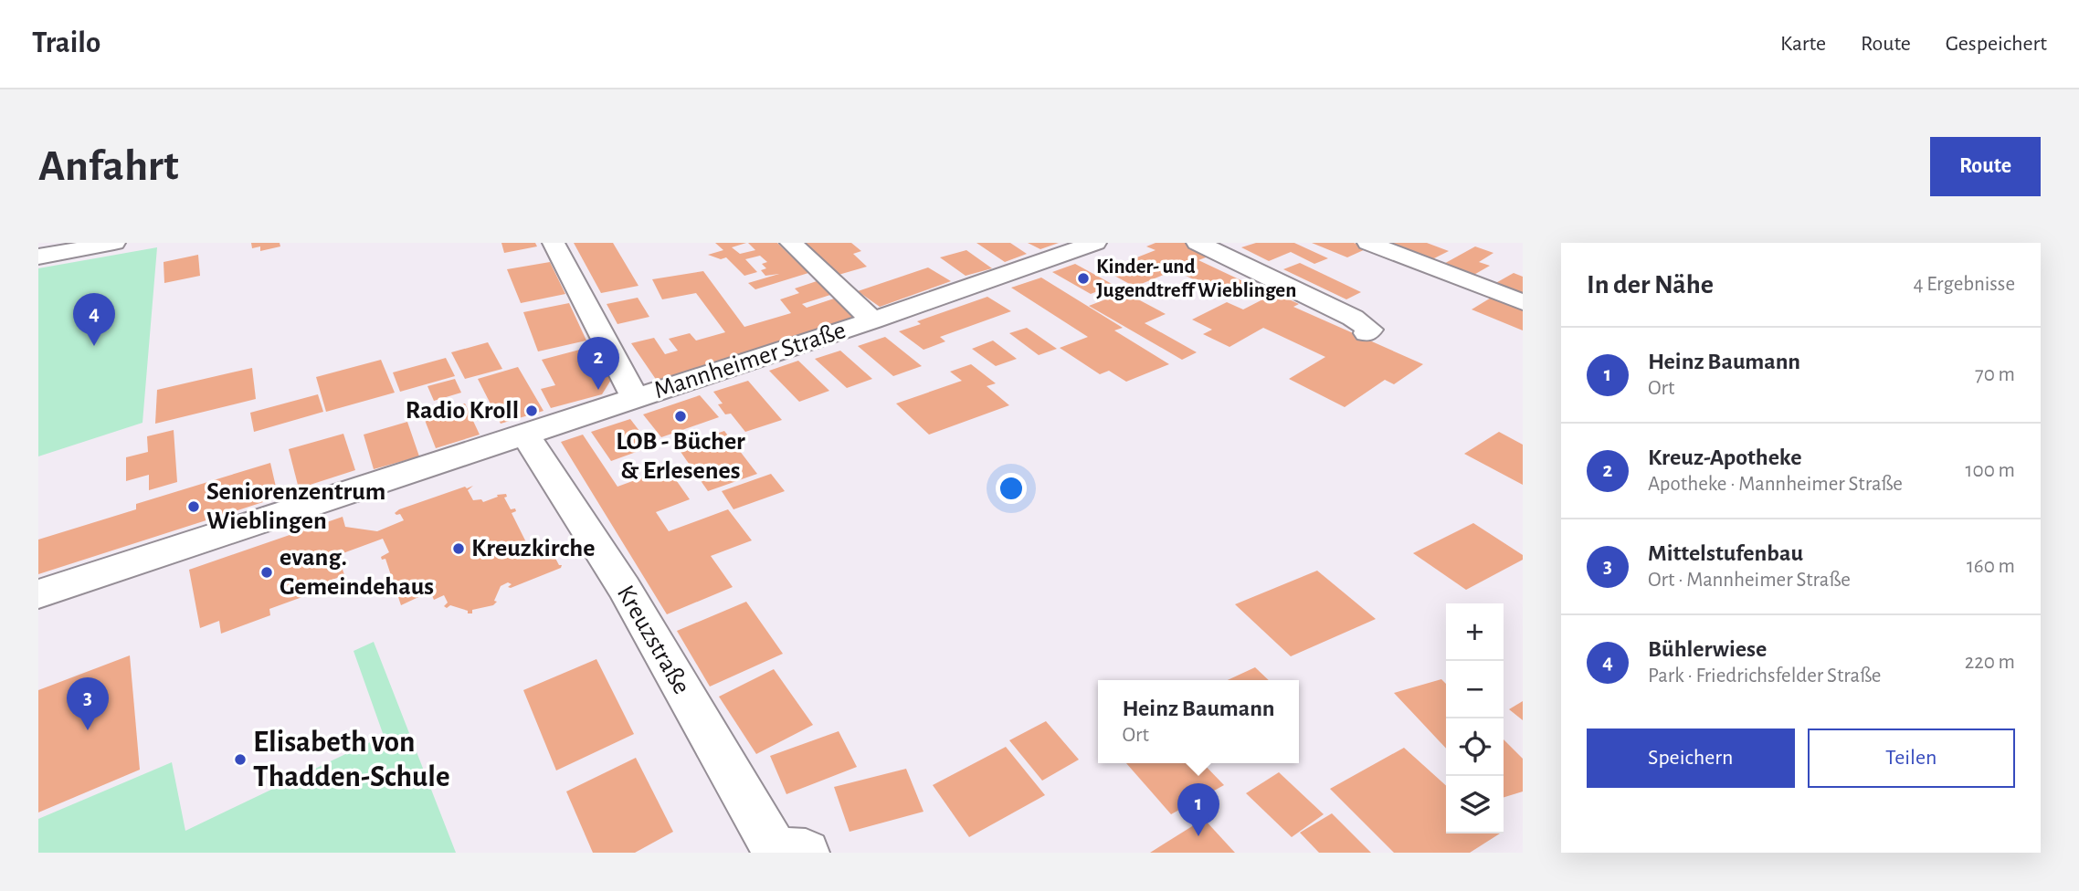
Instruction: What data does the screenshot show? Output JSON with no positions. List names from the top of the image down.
{
  "streets": {
    "street": ["Mannheimer Straße", "Kreuzstraße"]
  },
  "crossings": [
    ["Mannheimer Straße", "Kreuzstraße"]
  ],
  "places": [
    "Kinder- und Jugendtreff Wieblingen",
    "Radio Kroll",
    "LOB - Bücher & Erlesenes",
    "Seniorenzentrum Wieblingen",
    "Kreuzkirche",
    "evang. Gemeindehaus",
    "Elisabeth von Thadden-Schule"
  ],
  "page": {
    "header": "Trailo",
    "nav": ["Karte", "Route", "Gespeichert"],
    "buttons": [
      "Route",
      ["Speichern", "Teilen"]
    ],
    "title": "Anfahrt",
    "heading": ["In der Nähe", "4 Ergebnisse"],
    "pins": [
      "4",
      "2",
      "3",
      "1"
    ],
    "list": [
      {
        "mark": "1",
        "name": "Heinz Baumann",
        "note": "Ort",
        "value": "70 m"
      },
      {
        "mark": "2",
        "name": "Kreuz-Apotheke",
        "note": "Apotheke · Mannheimer Straße",
        "value": "100 m"
      },
      {
        "mark": "3",
        "name": "Mittelstufenbau",
        "note": "Ort · Mannheimer Straße",
        "value": "160 m"
      },
      {
        "mark": "4",
        "name": "Bühlerwiese",
        "note": "Park · Friedrichsfelder Straße",
        "value": "220 m"
      }
    ],
    "map_buttons": ["+", "−"],
    "popup": ["Heinz Baumann", "Ort"]
  }
}
